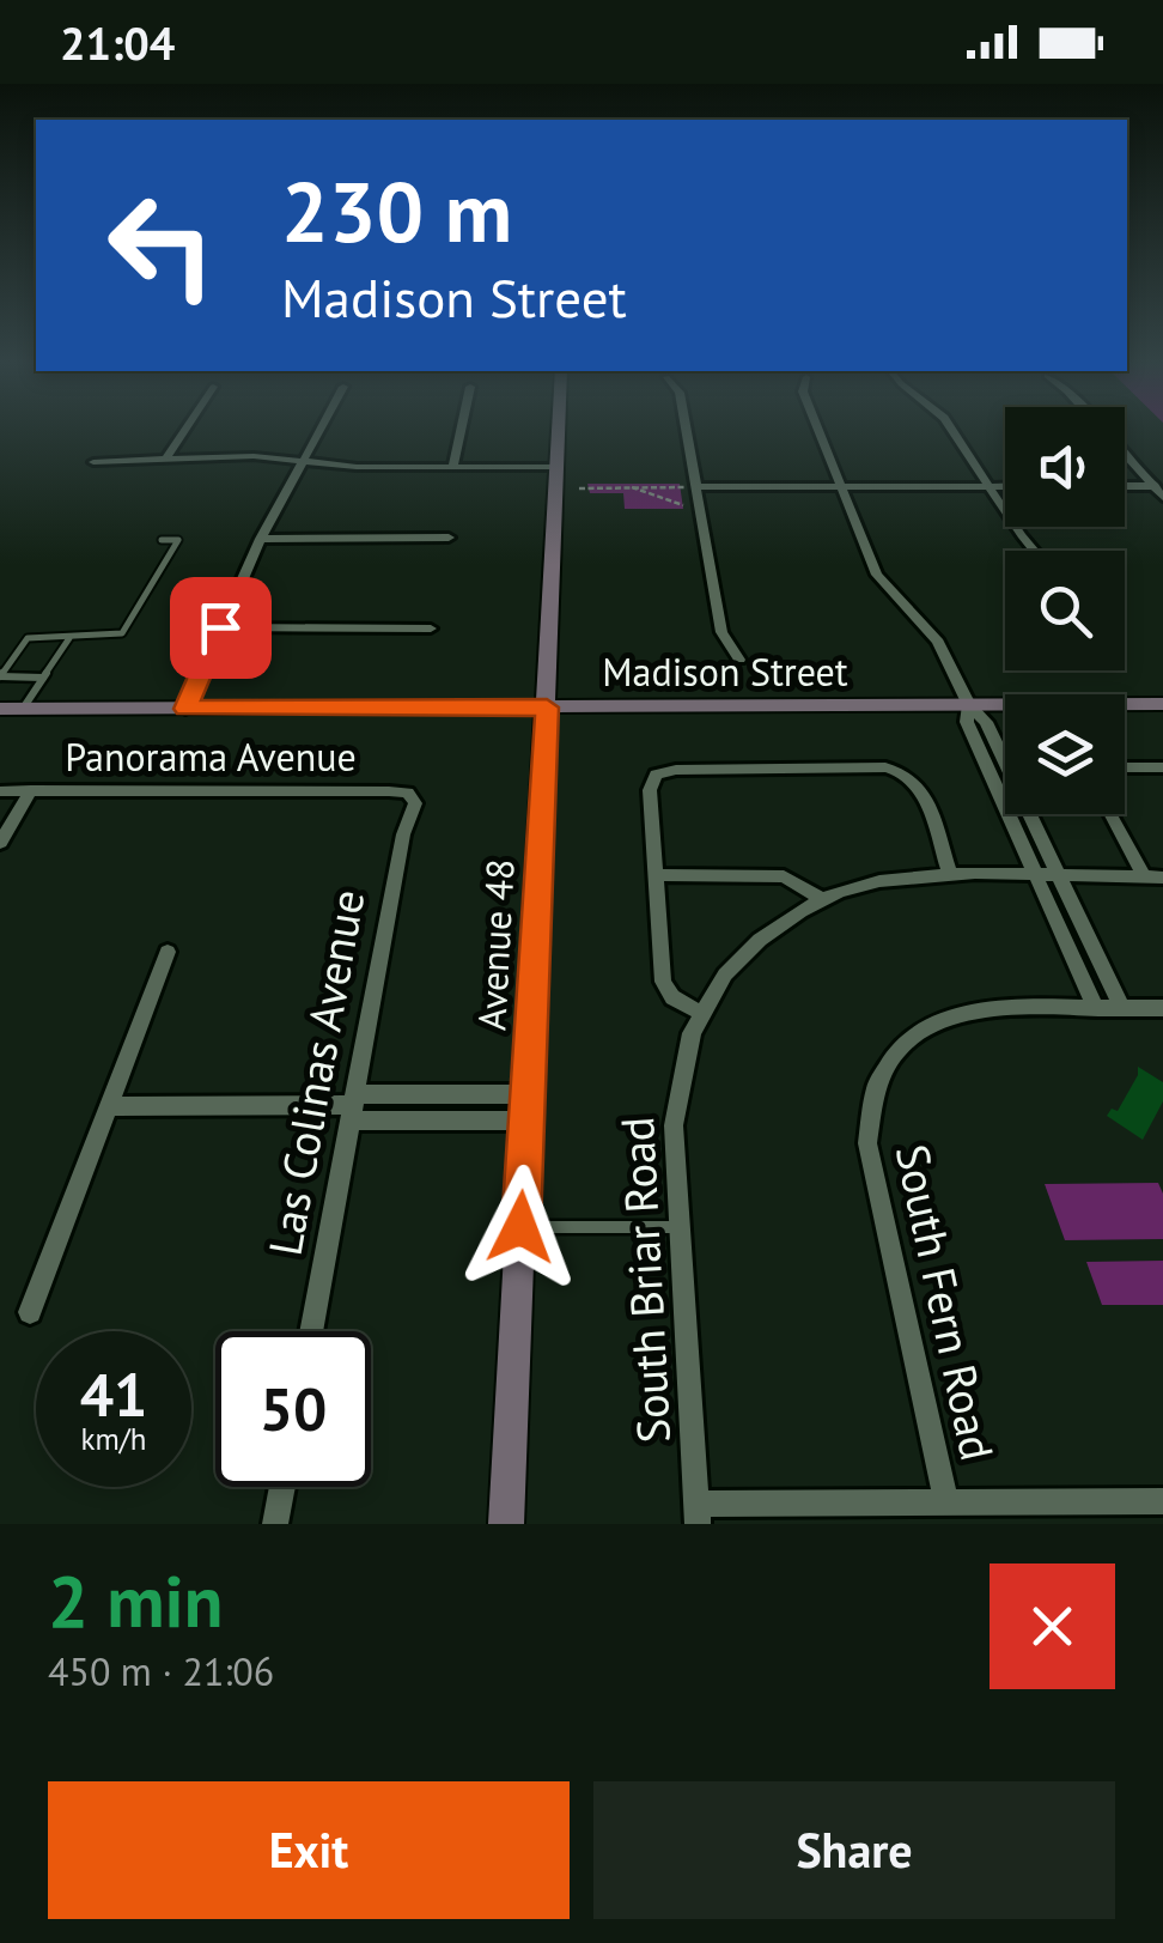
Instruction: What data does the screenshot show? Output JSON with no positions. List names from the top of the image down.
{
  "streets": {
    "main road": ["Madison Street", "Avenue 48"],
    "street": [
      "Panorama Avenue",
      "Las Colinas Avenue",
      "South Briar Road",
      "South Fern Road"
    ]
  },
  "crossings": [
    ["Madison Street", "Avenue 48"],
    ["Panorama Avenue", "Las Colinas Avenue"]
  ],
  "page": {
    "status": "21:04",
    "turn": ["230 m", "Madison Street"],
    "speed": "41 km/h",
    "limit": "50",
    "heading": ["2 min", "450 m · 21:06"],
    "buttons": ["Exit", "Share"]
  }
}
